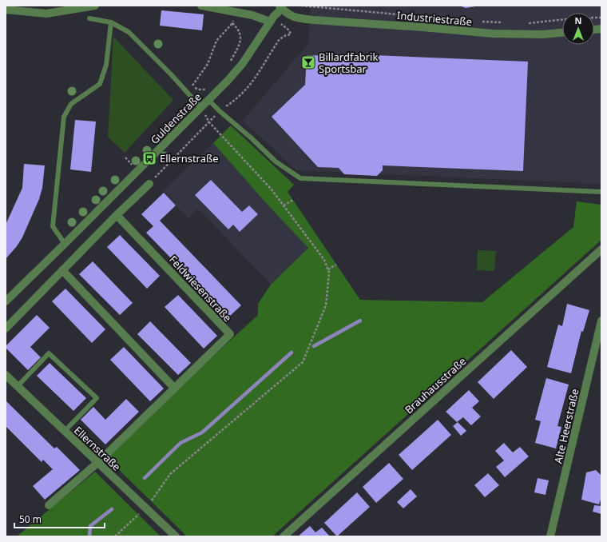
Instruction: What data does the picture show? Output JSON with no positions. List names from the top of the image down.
{
  "streets": {
    "street": [
      "Industriestraße",
      "Guldenstraße",
      "Feldwiesenstraße",
      "Brauhausstraße",
      "Alte Heerstraße",
      "Ellernstraße"
    ]
  },
  "crossings": [
    ["Industriestraße", "Guldenstraße"],
    ["Feldwiesenstraße", "Ellernstraße"]
  ],
  "places": {
    "bar": ["Billardfabrik Sportsbar"],
    "bus stop": ["Ellernstraße"]
  },
  "scale_bar": "50 m",
  "north": "top"
}
